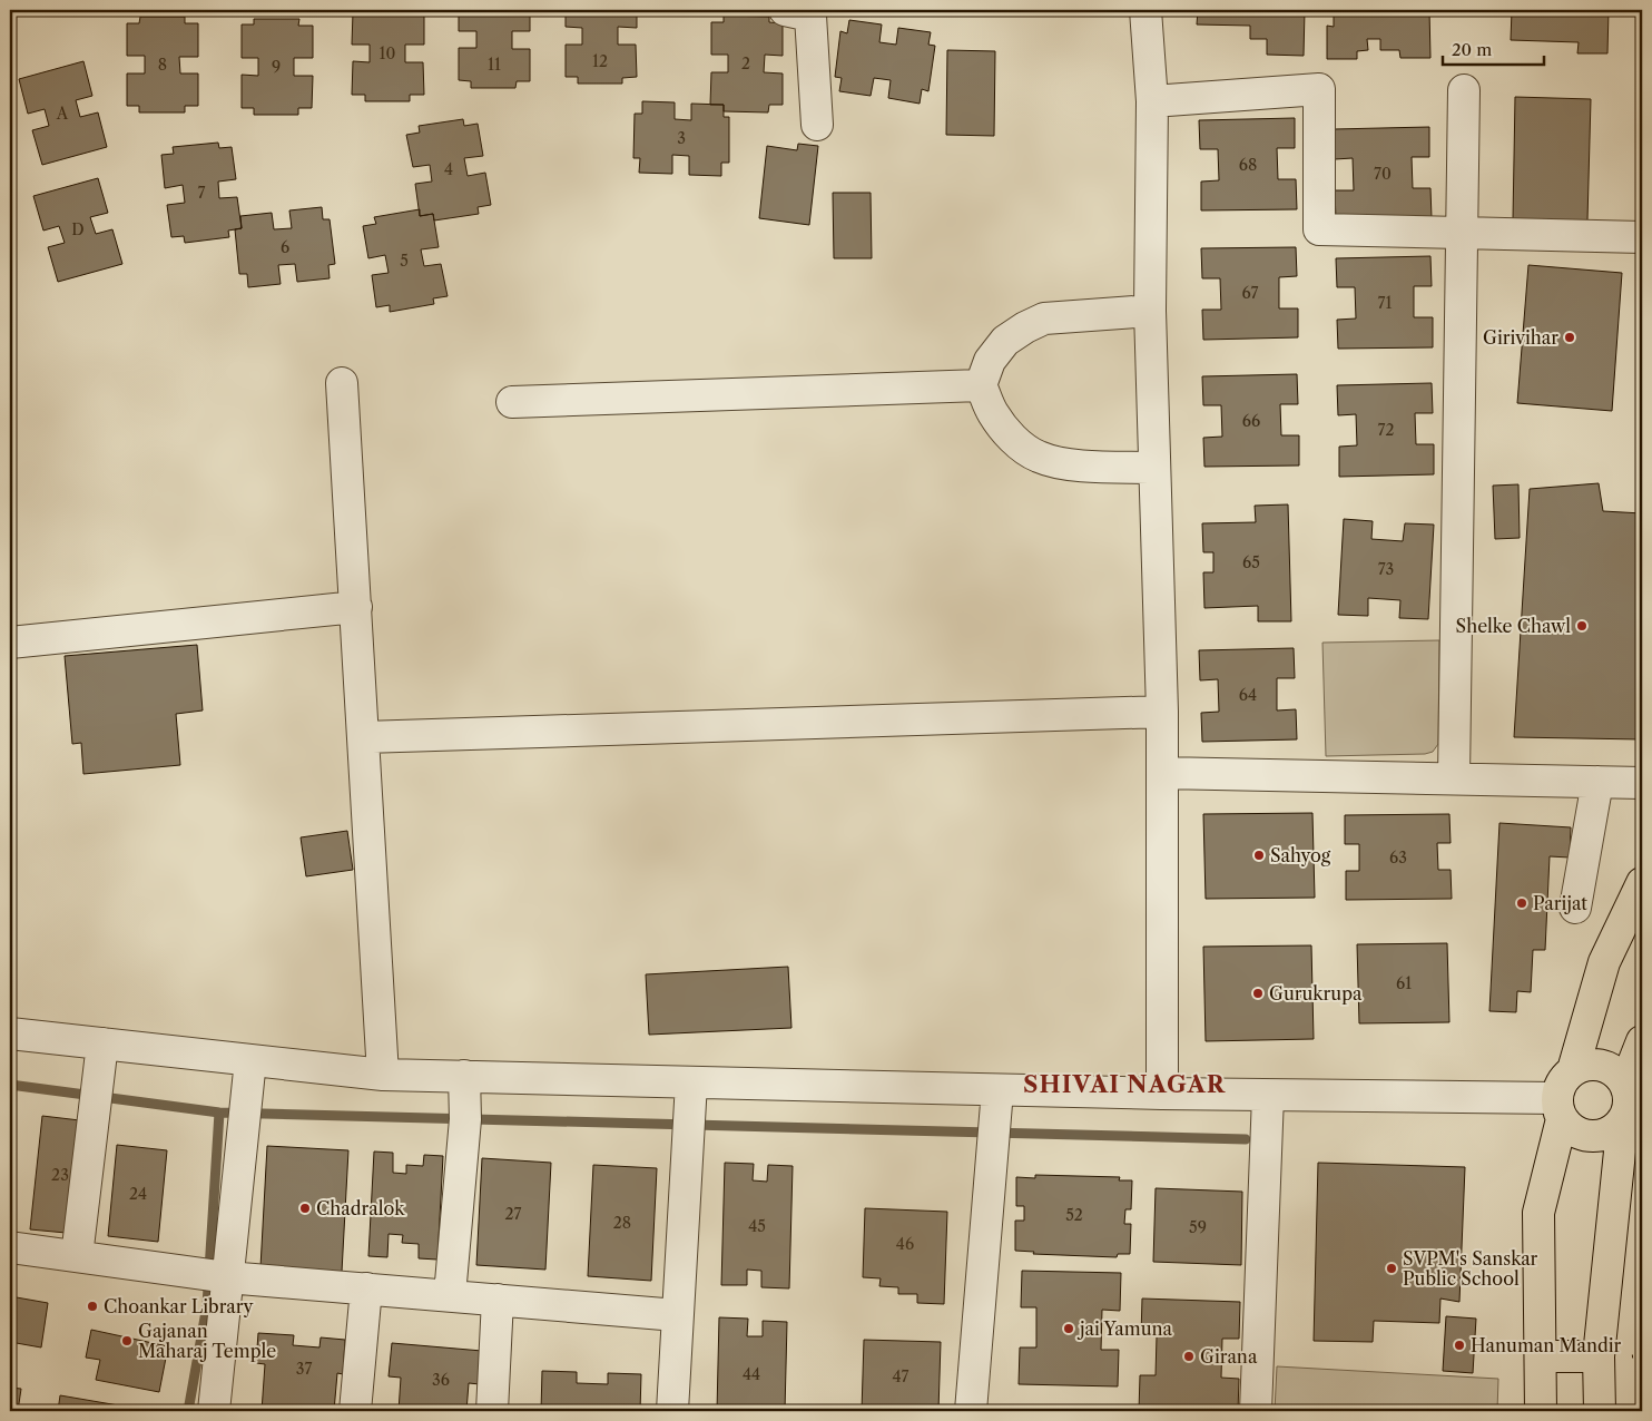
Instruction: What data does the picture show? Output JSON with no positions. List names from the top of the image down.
{
  "districts": ["SHIVAI NAGAR"],
  "places": [
    "Girivihar",
    "Shelke Chawl",
    "Sahyog",
    "Parijat",
    "Gurukrupa",
    "Chadralok",
    "SVPM's Sanskar Public School",
    "Choankar Library",
    "jai Yamuna",
    "Gajanan Maharaj Temple",
    "Hanuman Mandir",
    "Girana"
  ],
  "house_numbers": [
    "10",
    "12",
    "2",
    "8",
    "11",
    "9",
    "A",
    "3",
    "68",
    "4",
    "70",
    "7",
    "D",
    "6",
    "5",
    "67",
    "71",
    "66",
    "72",
    "65",
    "73",
    "64",
    "63",
    "61",
    "23",
    "24",
    "27",
    "52",
    "28",
    "45",
    "59",
    "46",
    "37",
    "44",
    "47",
    "36"
  ],
  "scale_bar": "20 m"
}
